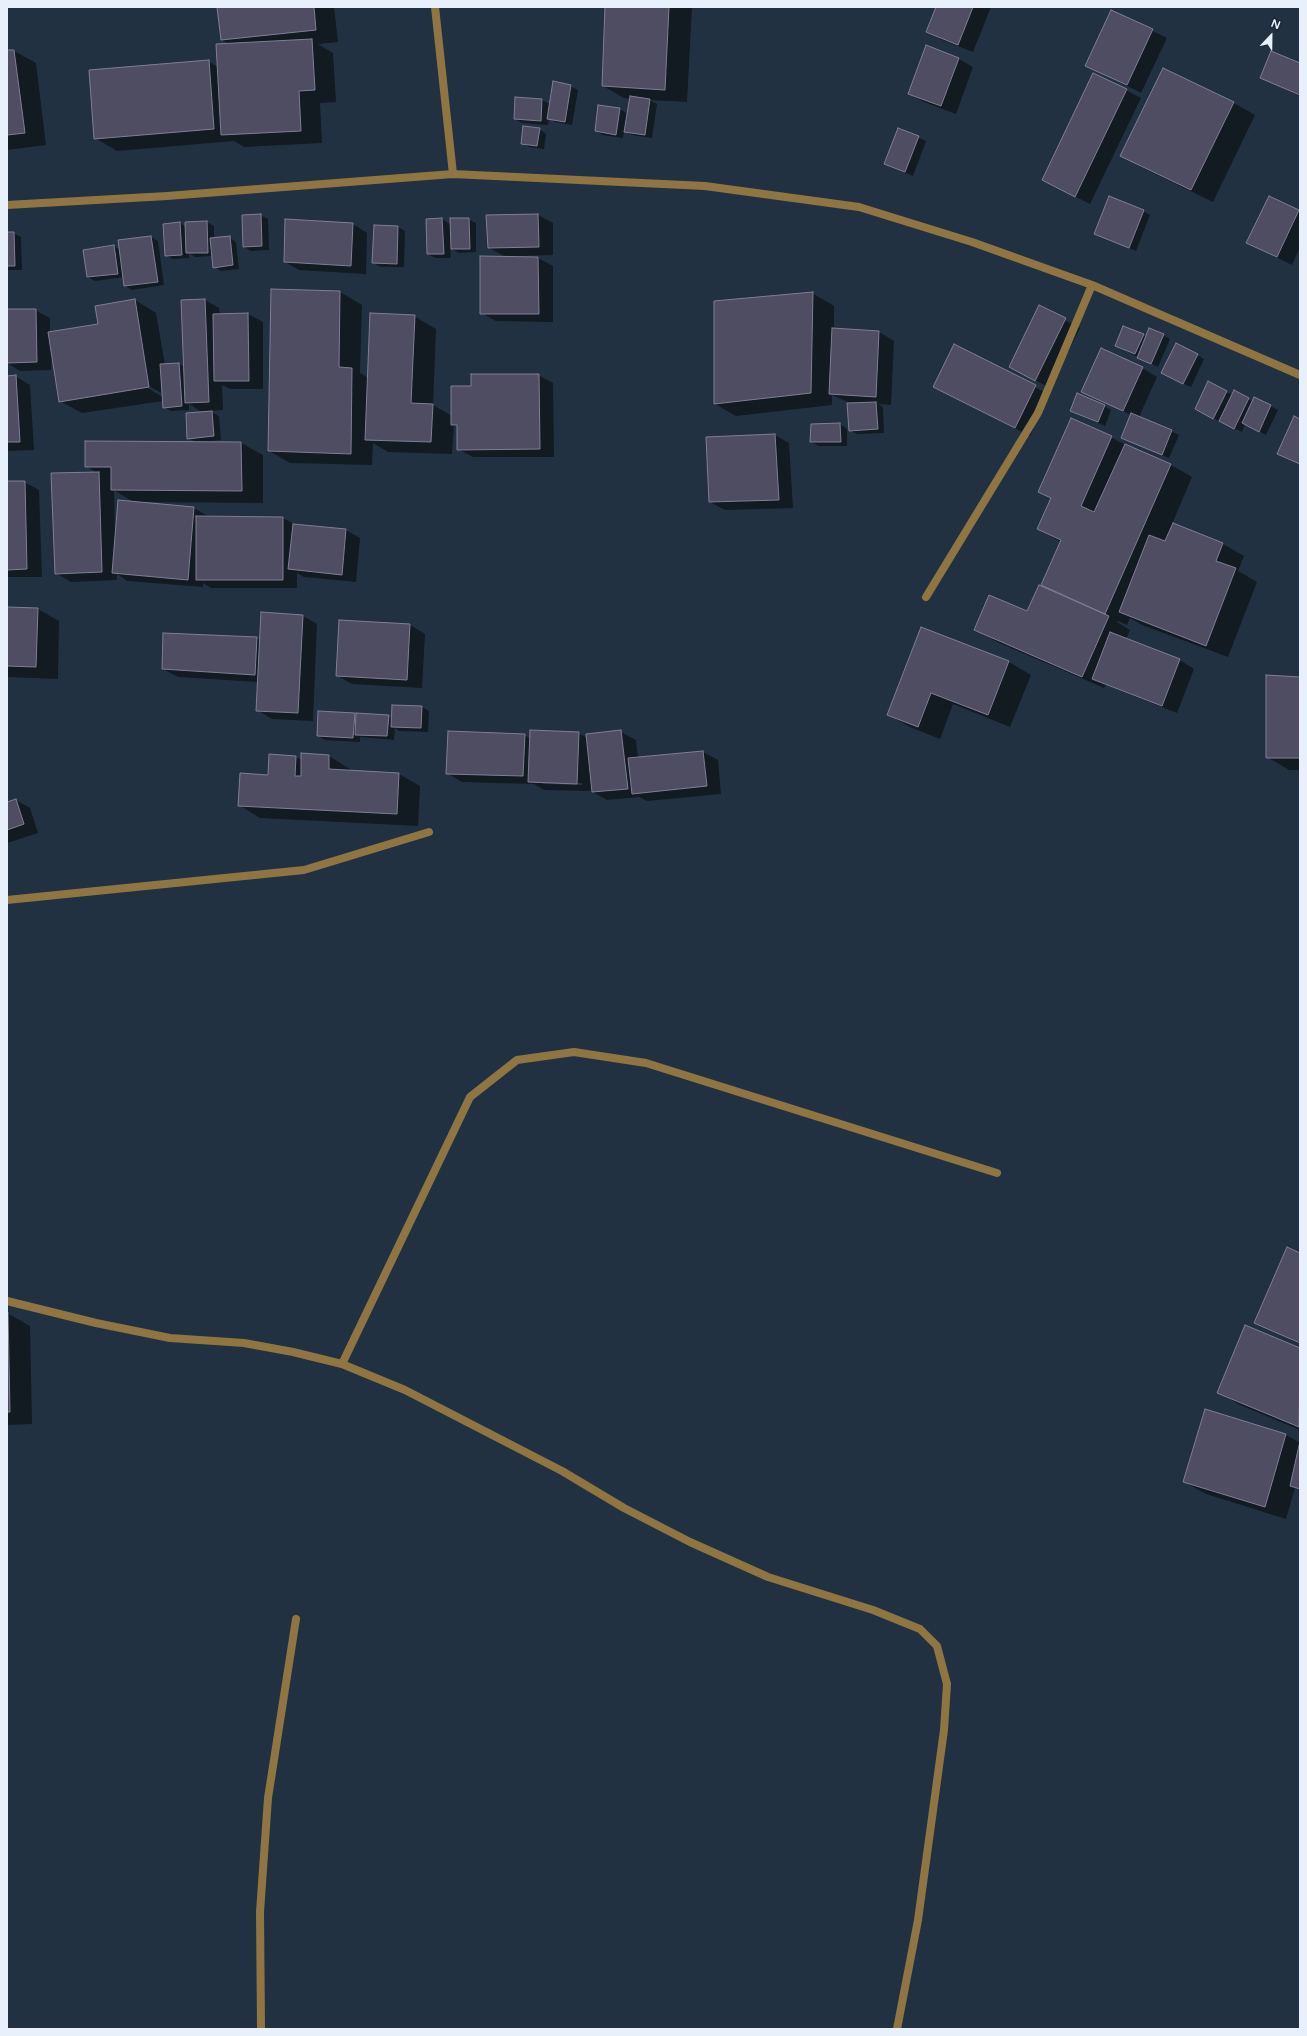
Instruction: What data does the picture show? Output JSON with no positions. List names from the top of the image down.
{
  "north": "top"
}
